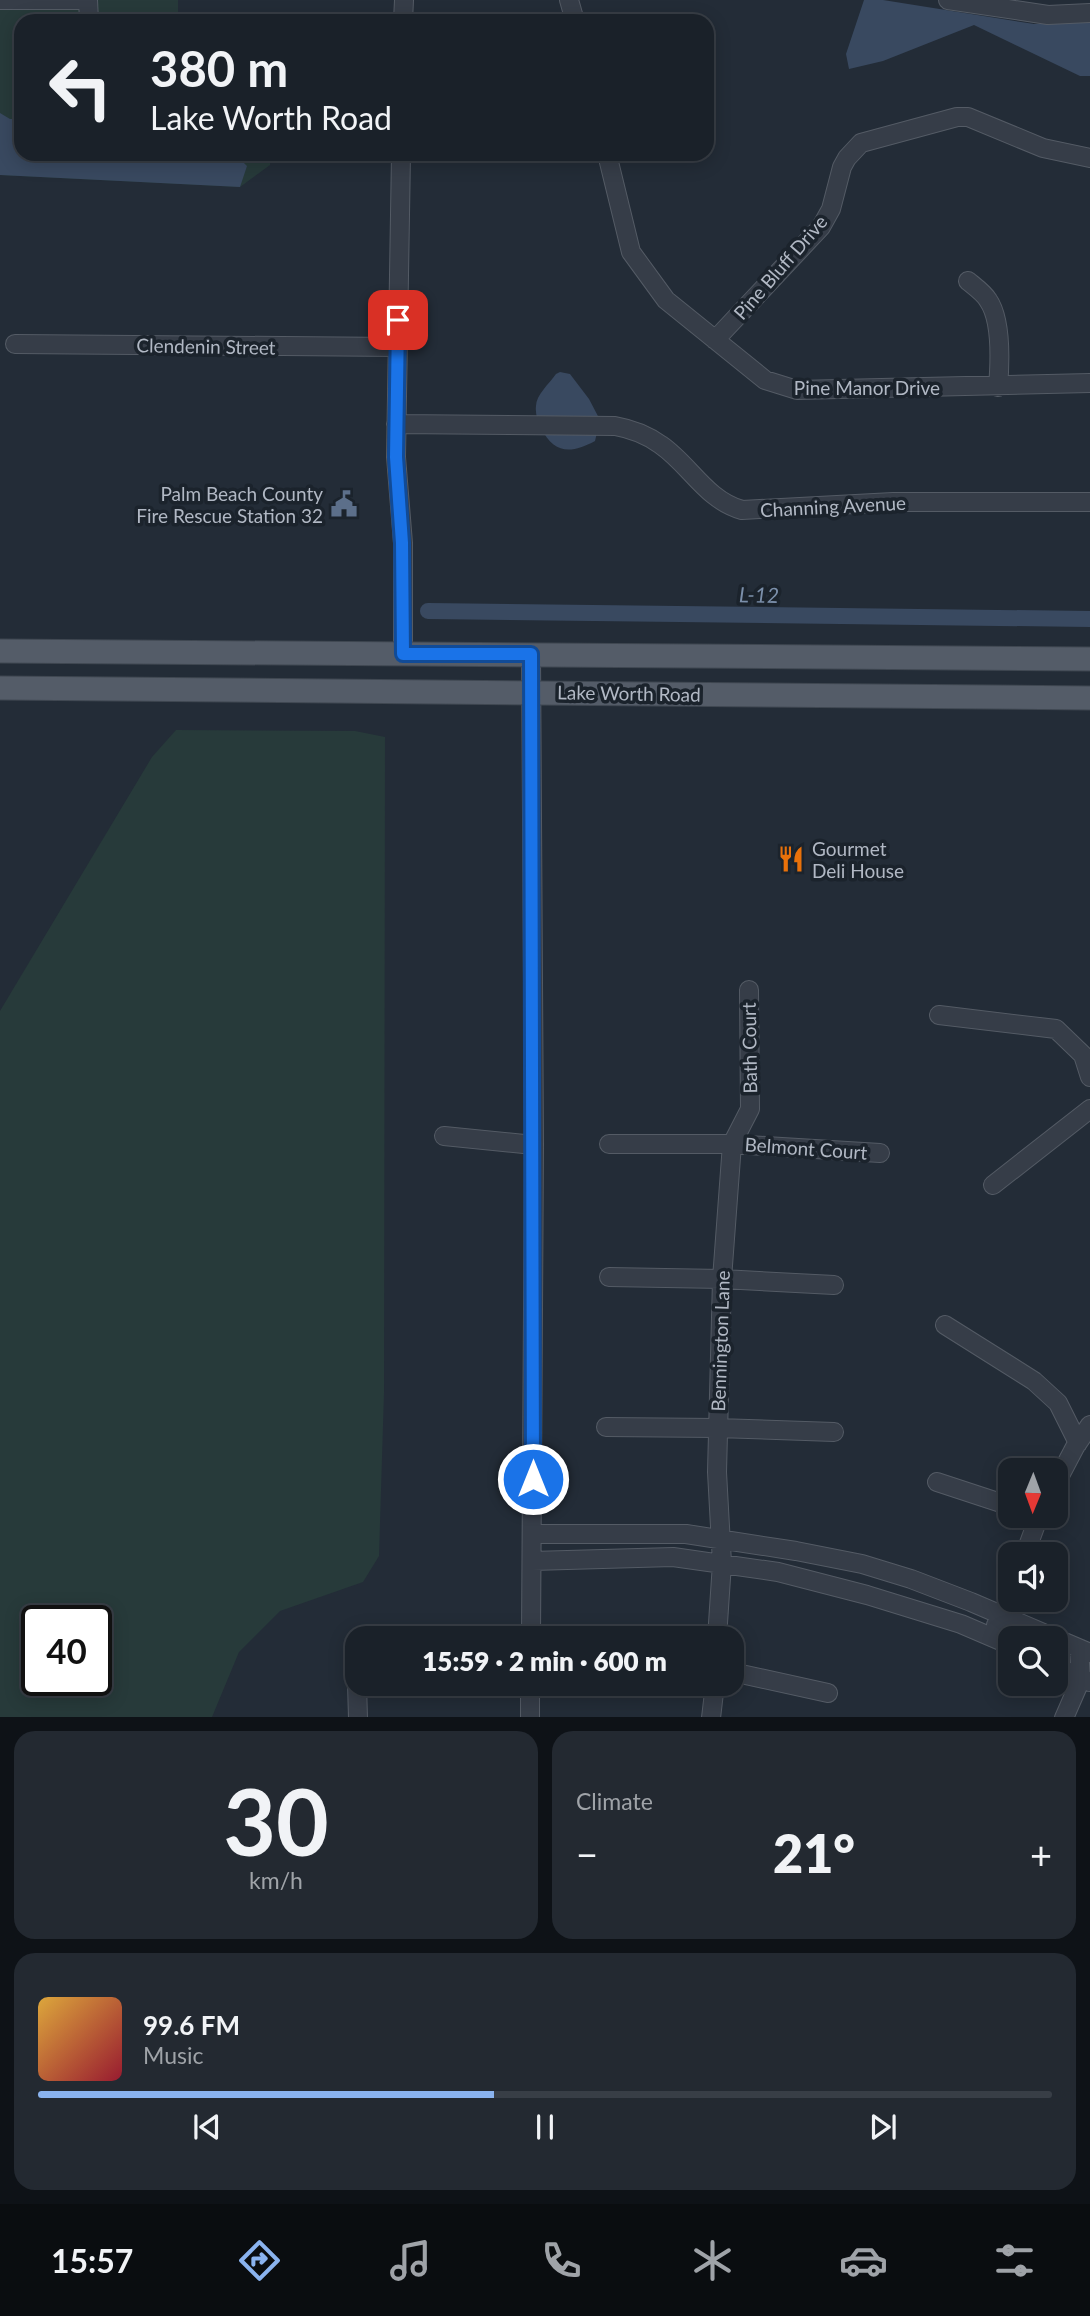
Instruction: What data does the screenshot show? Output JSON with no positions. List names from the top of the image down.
{
  "streets": {
    "main road": ["Lake Worth Road"],
    "street": [
      "Pine Bluff Drive",
      "Clendenin Street",
      "Pine Manor Drive",
      "Channing Avenue",
      "Bath Court",
      "Belmont Court",
      "Bennington Lane"
    ]
  },
  "crossings": [
    ["Pine Bluff Drive", "Pine Manor Drive"],
    ["Bath Court", "Belmont Court"],
    ["Bath Court", "Bennington Lane"],
    ["Belmont Court", "Bennington Lane"]
  ],
  "water": ["L-12"],
  "places": {
    "public building": ["Palm Beach County Fire Rescue Station 32"],
    "restaurant": ["Gourmet Deli House"]
  },
  "north": "bottom",
  "page": {
    "turn": ["380 m", "Lake Worth Road"],
    "limit": "40",
    "trip": "15:59 · 2 min · 600 m",
    "tile": [
      ["30", "km/h"],
      "Climate"
    ],
    "heat": ["−", "21°", "+"],
    "song": ["99.6 FM", "Music"],
    "tabs": "15:57"
  }
}
